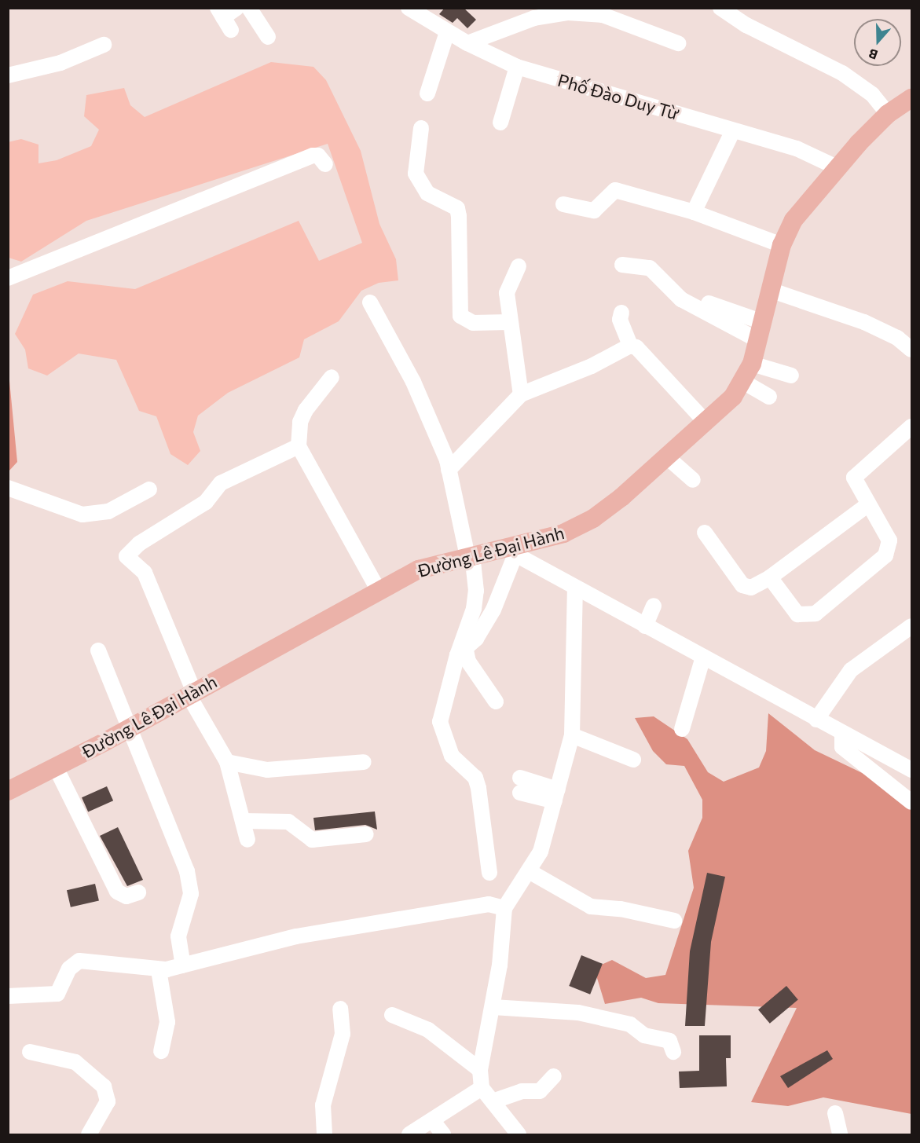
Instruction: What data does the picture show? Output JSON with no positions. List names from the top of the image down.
{
  "streets": {
    "main road": ["Đường Lê Đại Hành"],
    "street": ["Phố Đào Duy Từ"]
  },
  "crossings": [
    ["Phố Đào Duy Từ", "Đường Lê Đại Hành"]
  ],
  "north": "bottom"
}
